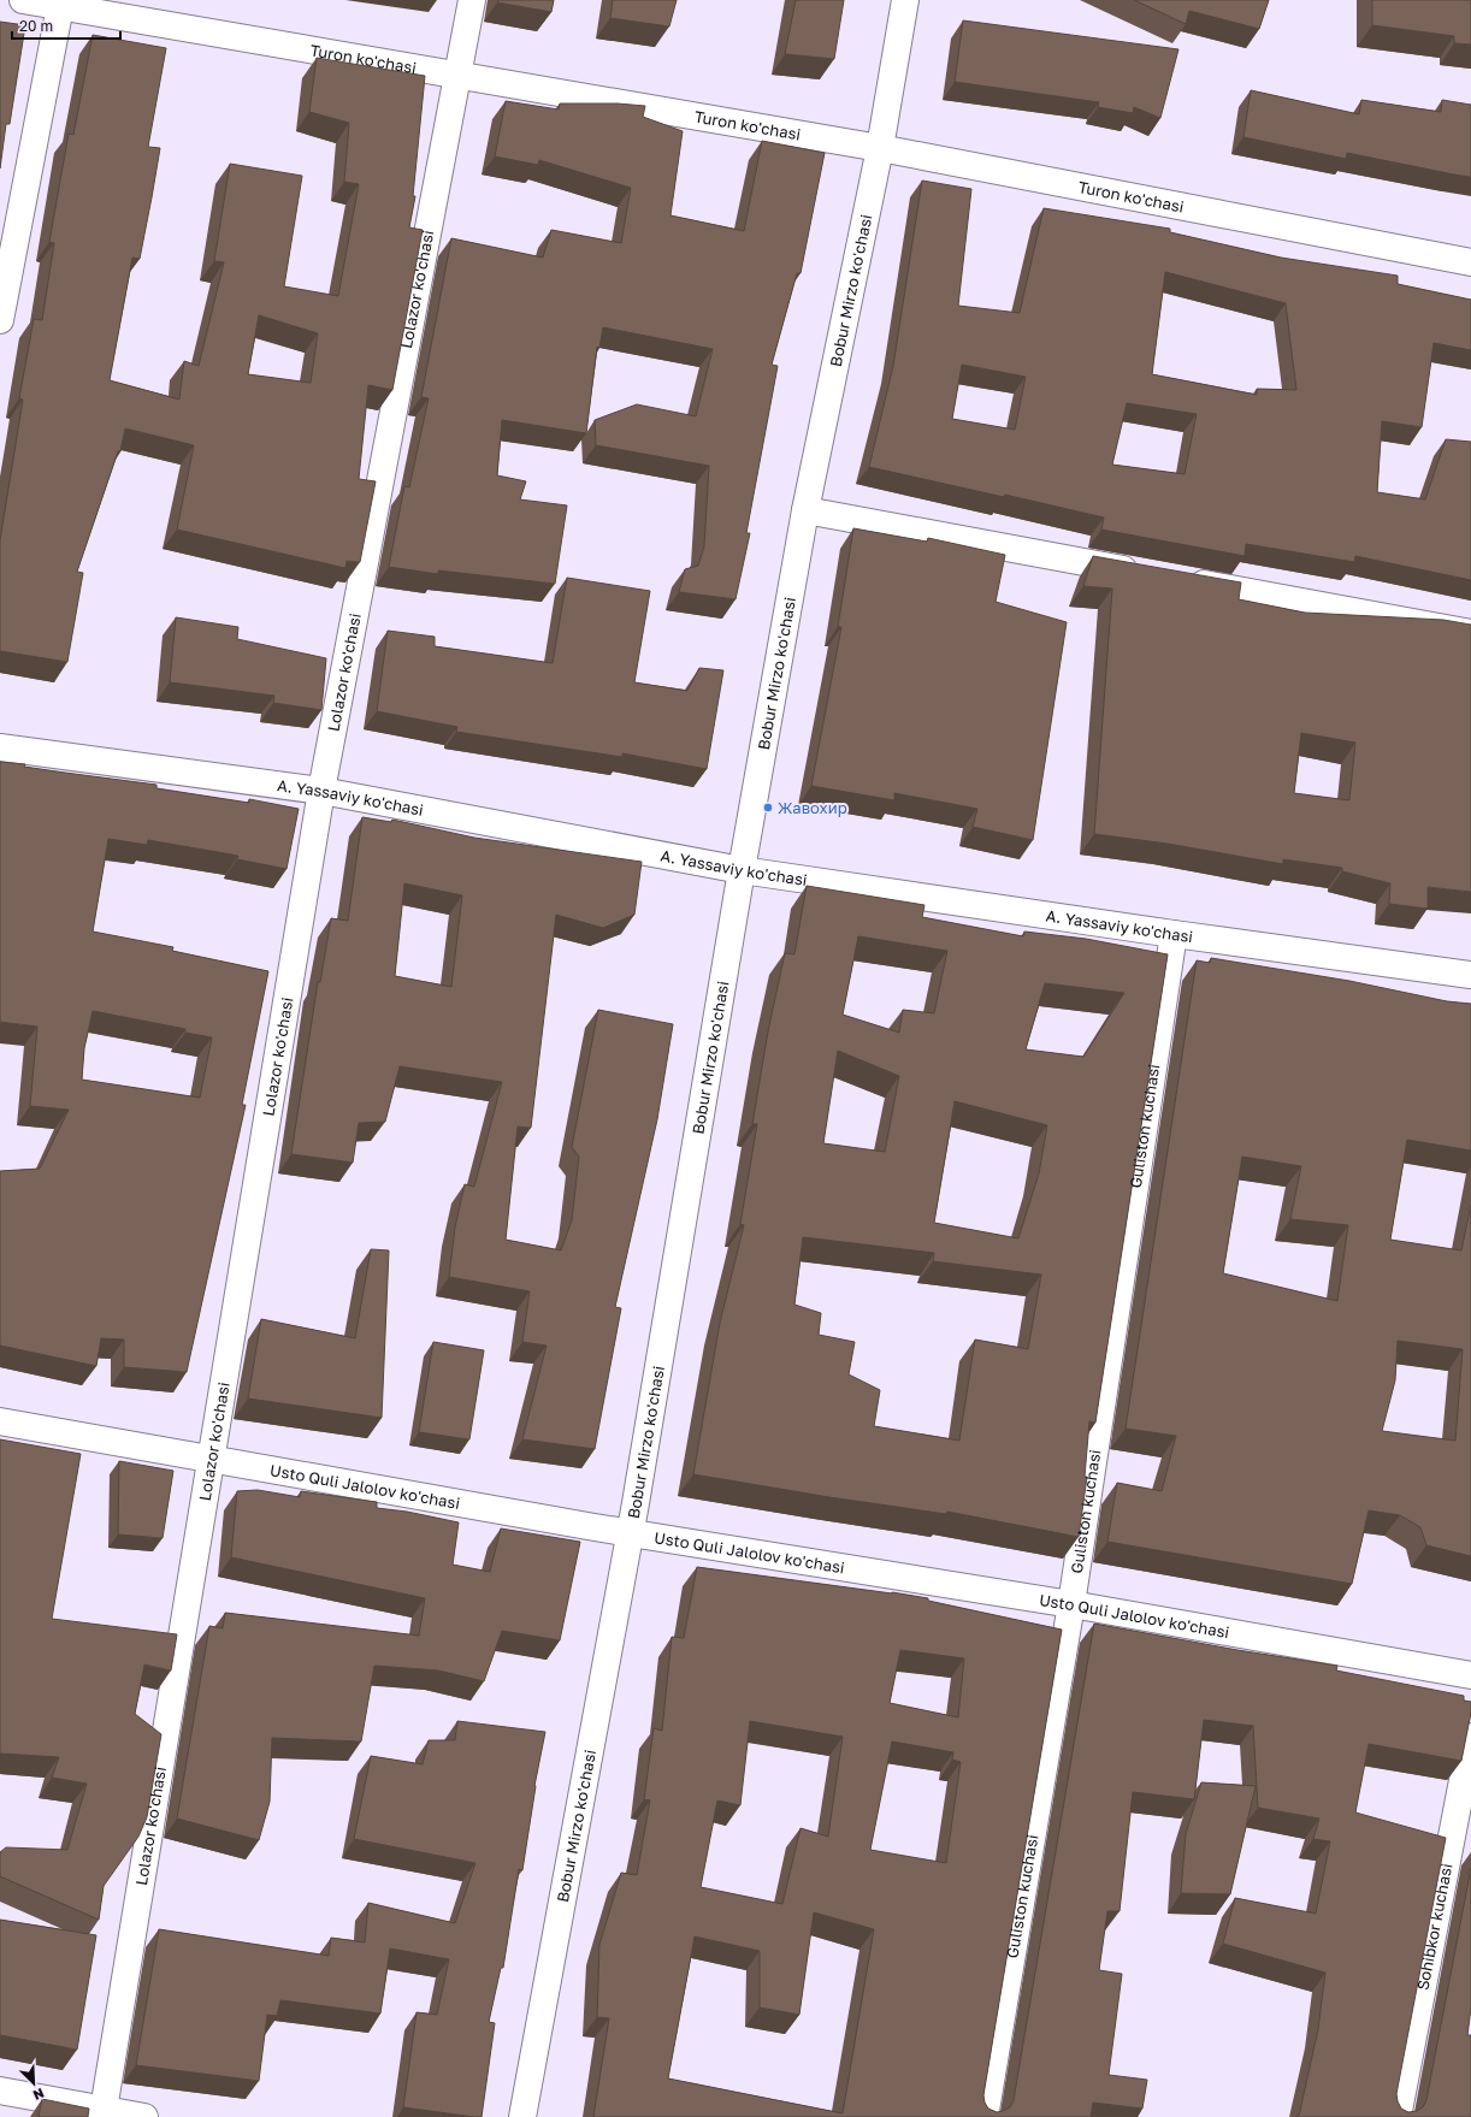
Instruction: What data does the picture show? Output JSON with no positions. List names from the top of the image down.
{
  "streets": {
    "street": [
      "Turon ko'chasi",
      "Lolazor ko'chasi",
      "Bobur Mirzo ko'chasi",
      "A. Yassaviy ko'chasi",
      "Guliston kuchasi",
      "Usto Quli Jalolov ko'chasi",
      "Sohibkor kuchasi"
    ]
  },
  "crossings": [
    ["Turon ko'chasi", "Lolazor ko'chasi"],
    ["Turon ko'chasi", "Bobur Mirzo ko'chasi"],
    ["Lolazor ko'chasi", "A. Yassaviy ko'chasi"],
    ["Lolazor ko'chasi", "Usto Quli Jalolov ko'chasi"],
    ["Bobur Mirzo ko'chasi", "A. Yassaviy ko'chasi"],
    ["Bobur Mirzo ko'chasi", "Usto Quli Jalolov ko'chasi"],
    ["A. Yassaviy ko'chasi", "Guliston kuchasi"],
    ["Guliston kuchasi", "Usto Quli Jalolov ko'chasi"]
  ],
  "places": ["Жавохир"],
  "scale_bar": "20 m",
  "north": "bottom right"
}
